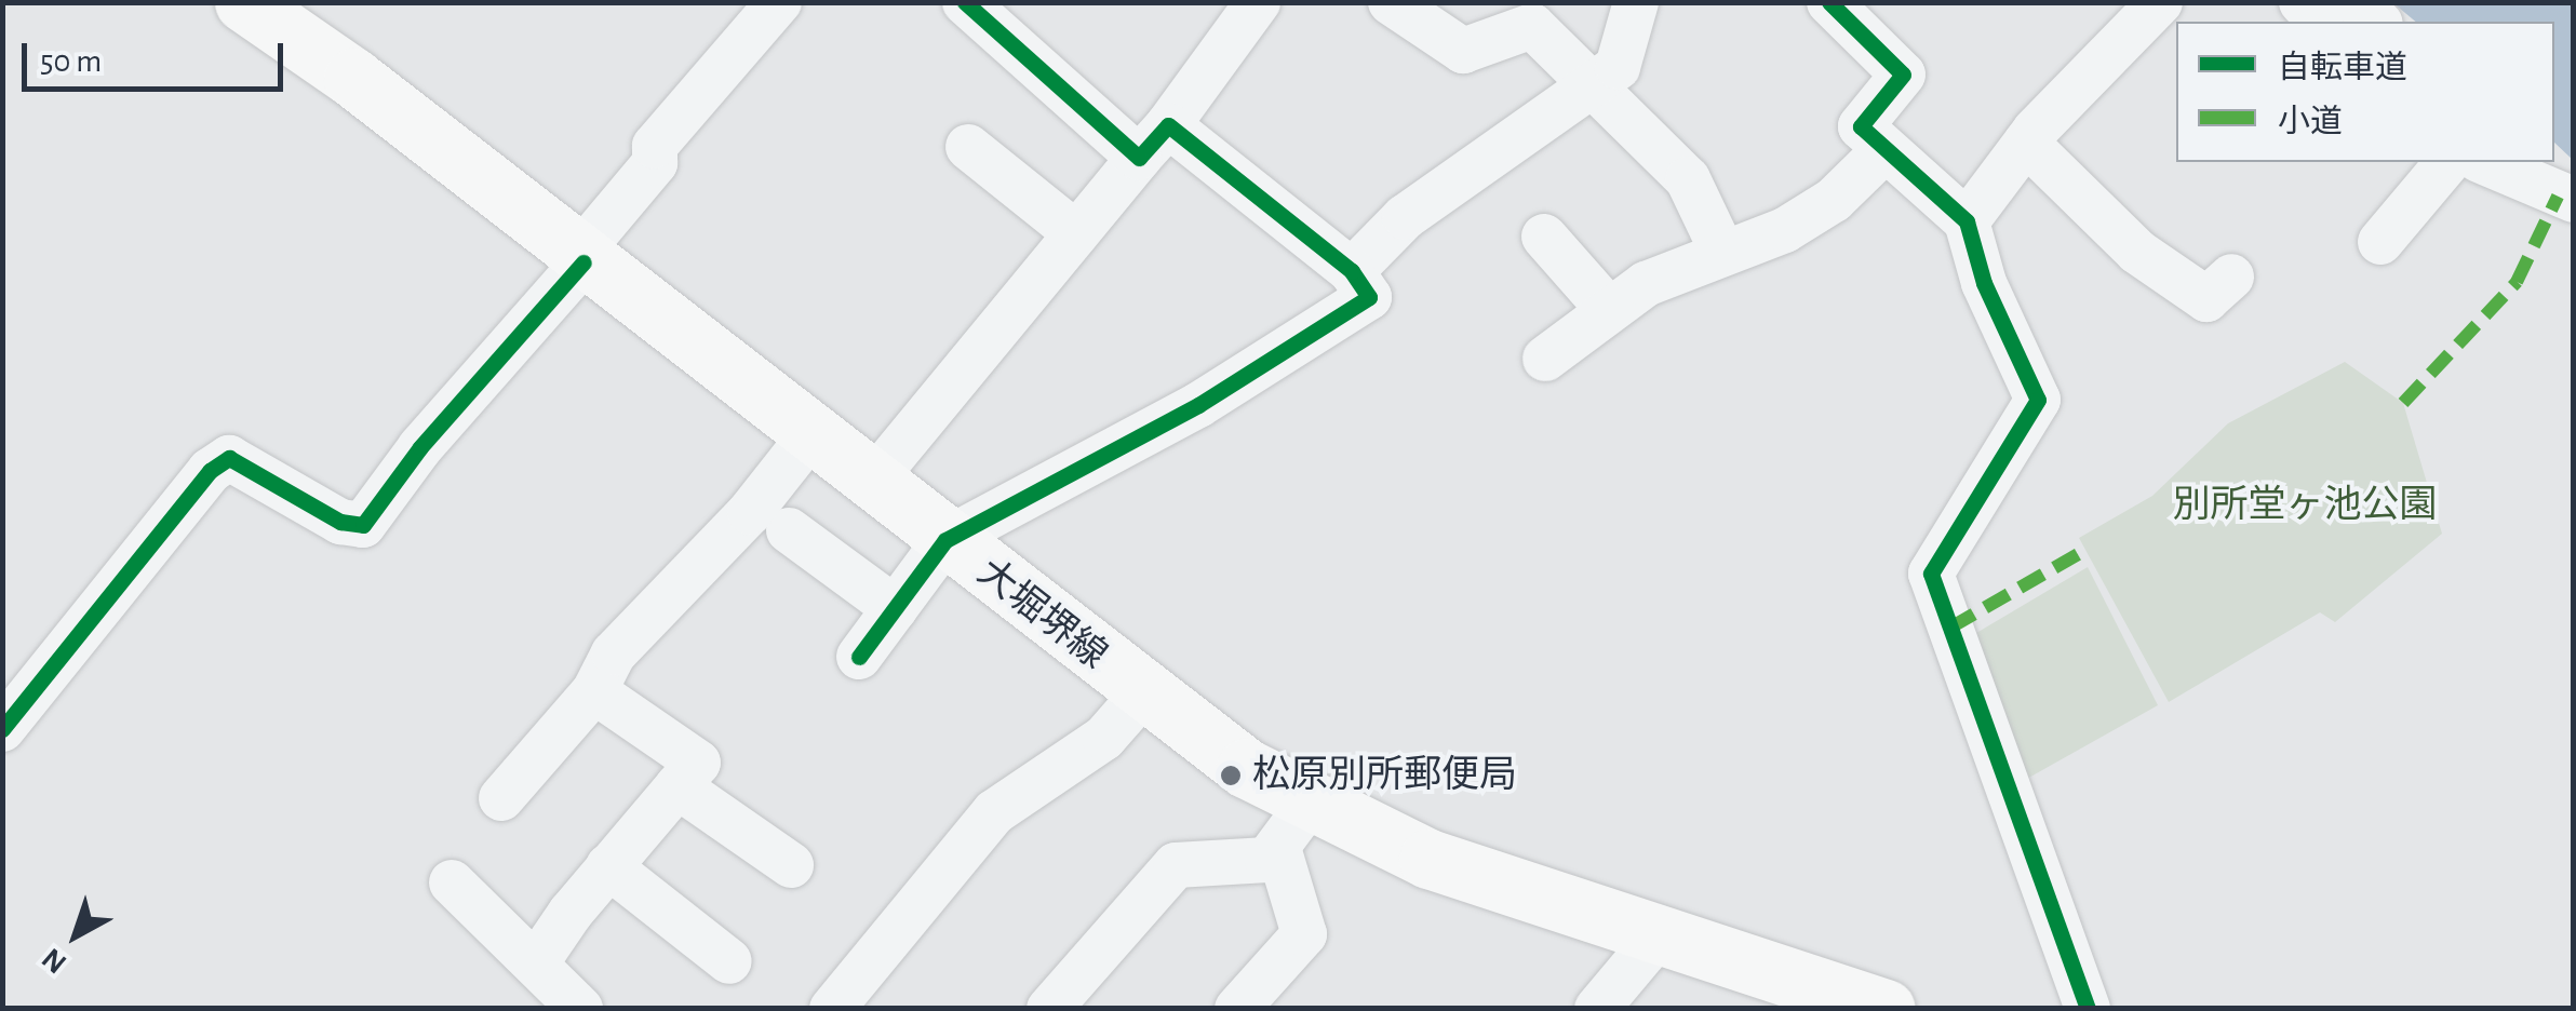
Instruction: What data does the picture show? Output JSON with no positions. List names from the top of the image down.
{
  "streets": {
    "main road": ["大堀堺線"]
  },
  "parks": ["別所堂ヶ池公園"],
  "places": ["松原別所郵便局"],
  "legend": ["自転車道", "小道"],
  "scale_bar": "50 m",
  "north": "bottom left"
}
